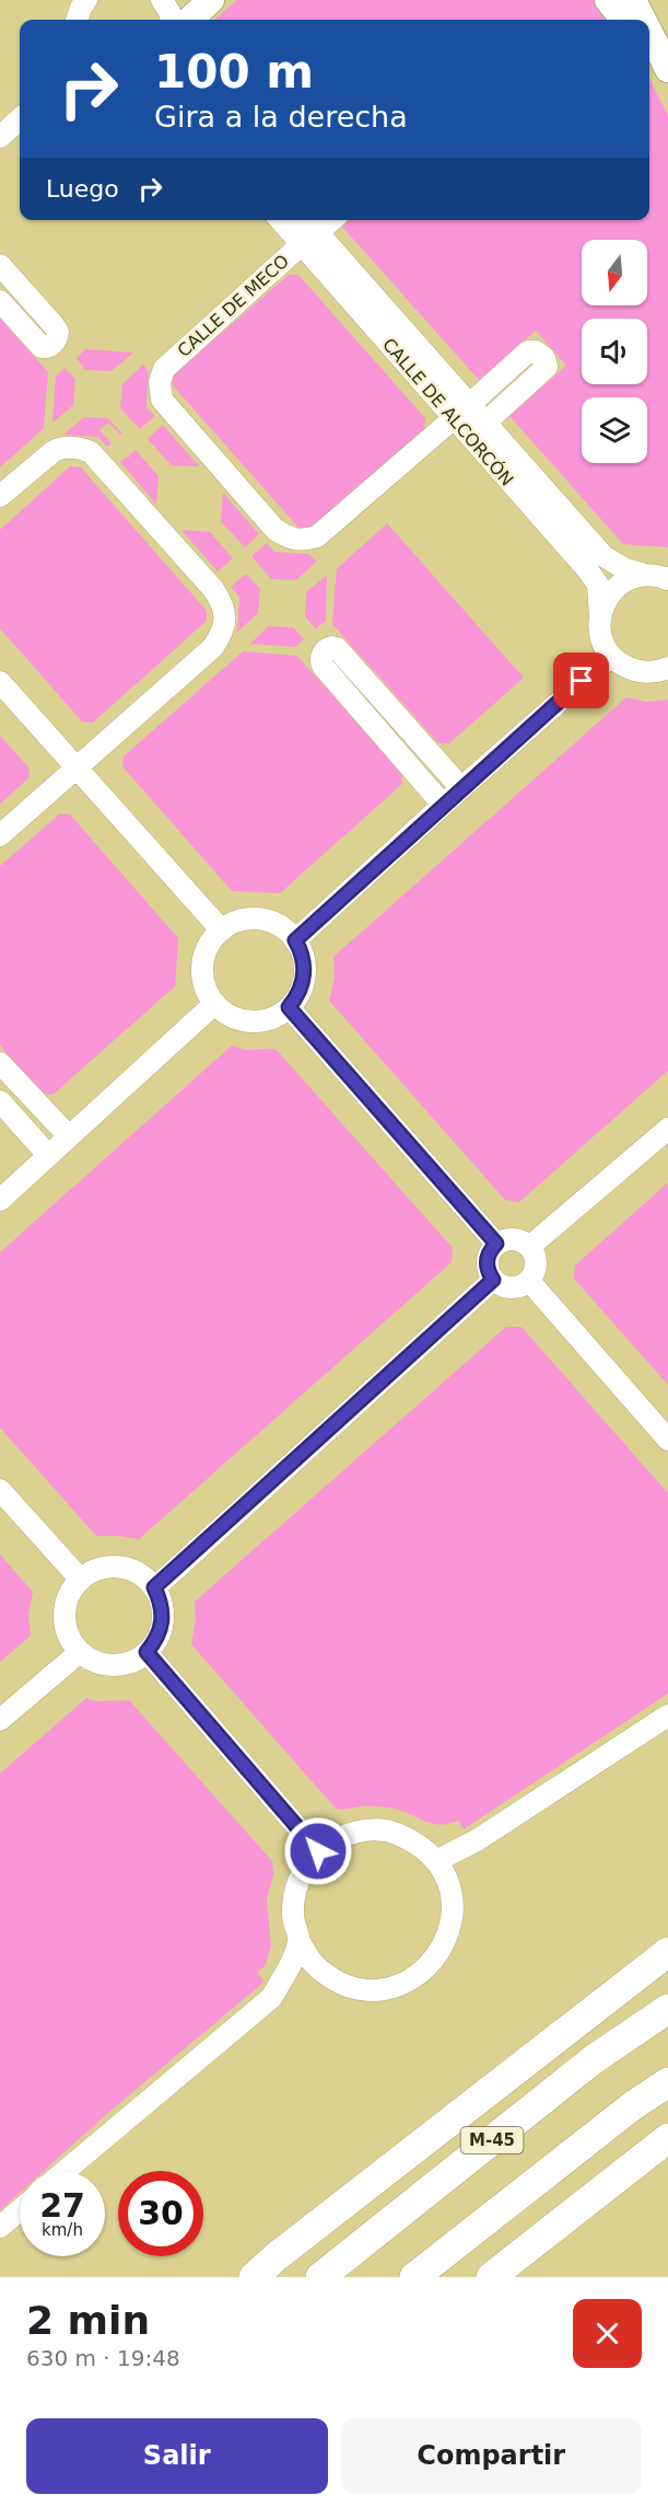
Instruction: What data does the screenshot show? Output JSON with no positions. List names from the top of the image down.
{
  "streets": {
    "highway": ["M-45"],
    "street": ["CALLE DE MECO", "CALLE DE ALCORCÓN"]
  },
  "crossings": [
    ["CALLE DE MECO", "CALLE DE ALCORCÓN"]
  ],
  "north": "bottom",
  "page": {
    "turn": ["100 m", "Gira a la derecha"],
    "then": "Luego",
    "speed": "27 km/h",
    "limit": "30",
    "heading": ["2 min", "630 m · 19:48"],
    "buttons": ["Salir", "Compartir"]
  }
}
